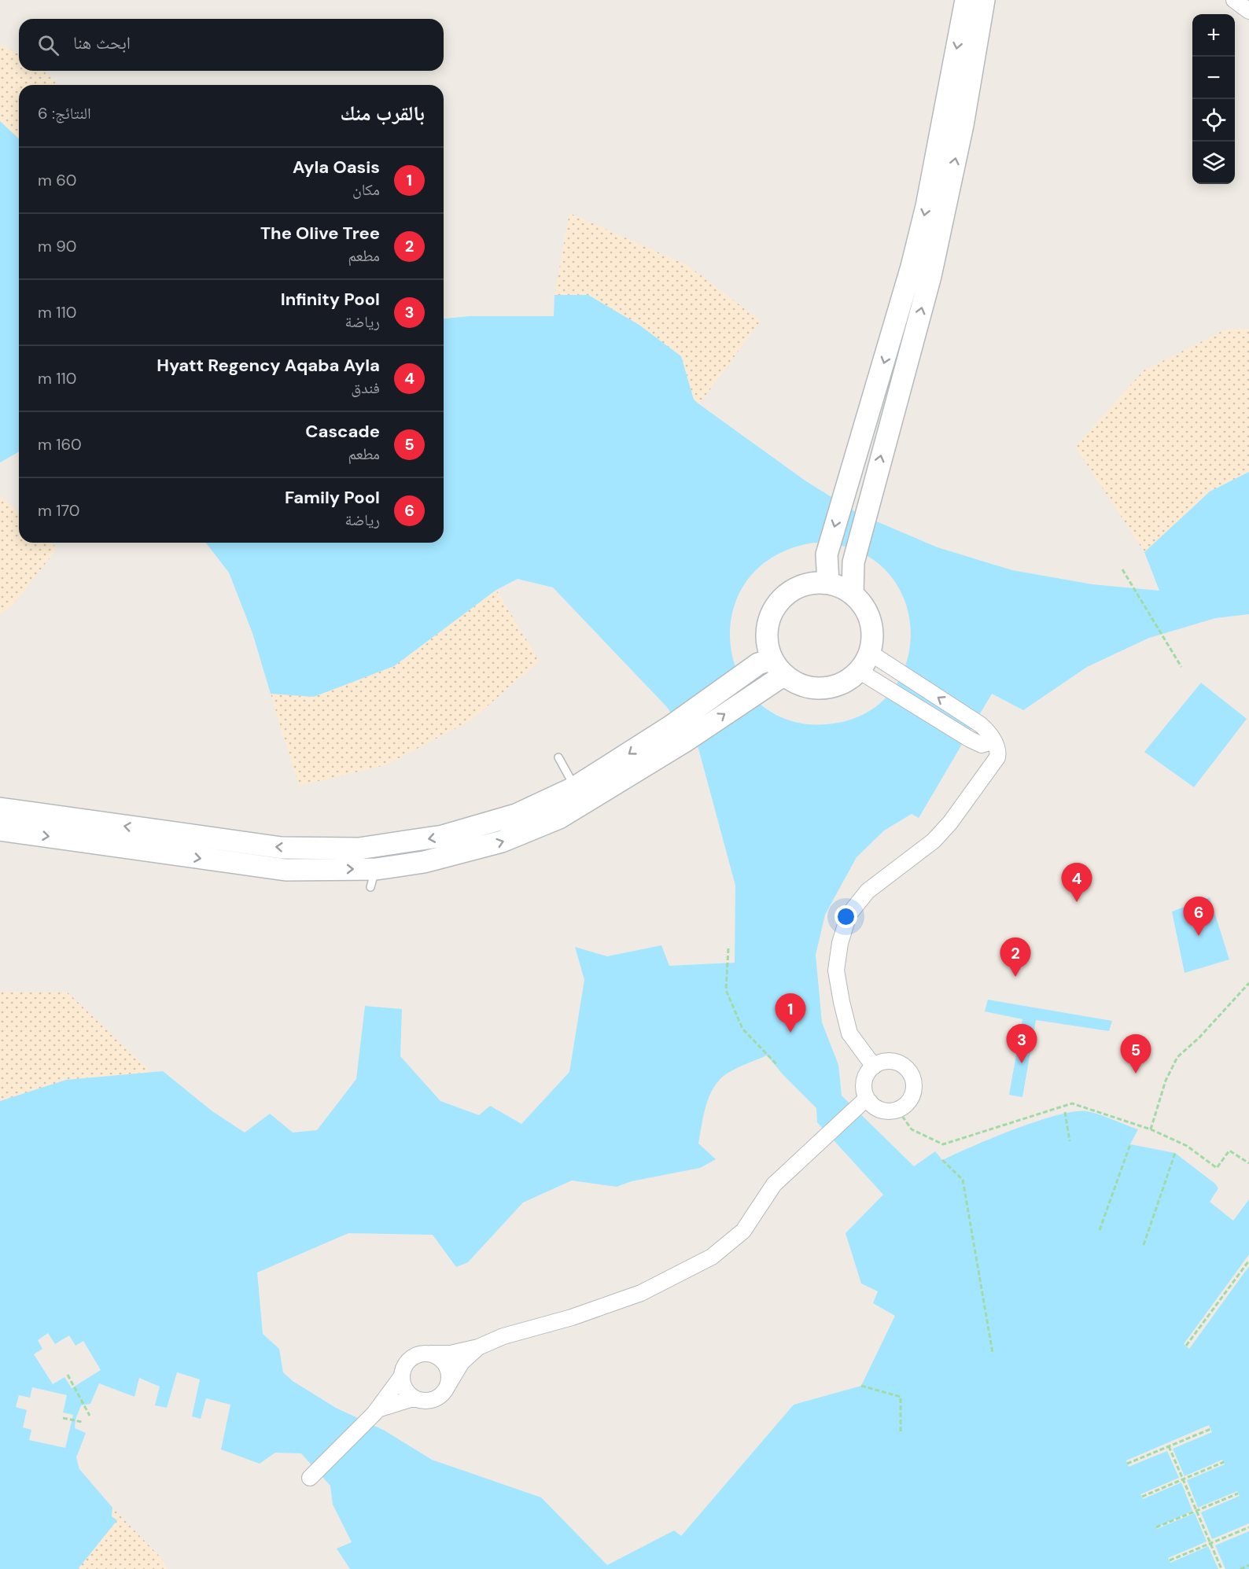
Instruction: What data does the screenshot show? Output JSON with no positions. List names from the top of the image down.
{
  "page": {
    "map_buttons": ["+", "−"],
    "search": "ابحث هنا",
    "heading": ["بالقرب منك", "النتائج: 6"],
    "list": [
      {
        "mark": "1",
        "name": "Ayla Oasis",
        "note": "مكان",
        "value": "60 m"
      },
      {
        "mark": "2",
        "name": "The Olive Tree",
        "note": "مطعم",
        "value": "90 m"
      },
      {
        "mark": "3",
        "name": "Infinity Pool",
        "note": "رياضة",
        "value": "110 m"
      },
      {
        "mark": "4",
        "name": "Hyatt Regency Aqaba Ayla",
        "note": "فندق",
        "value": "110 m"
      },
      {
        "mark": "5",
        "name": "Cascade",
        "note": "مطعم",
        "value": "160 m"
      },
      {
        "mark": "6",
        "name": "Family Pool",
        "note": "رياضة",
        "value": "170 m"
      }
    ],
    "pins": [
      "4",
      "6",
      "2",
      "1",
      "3",
      "5"
    ]
  }
}
